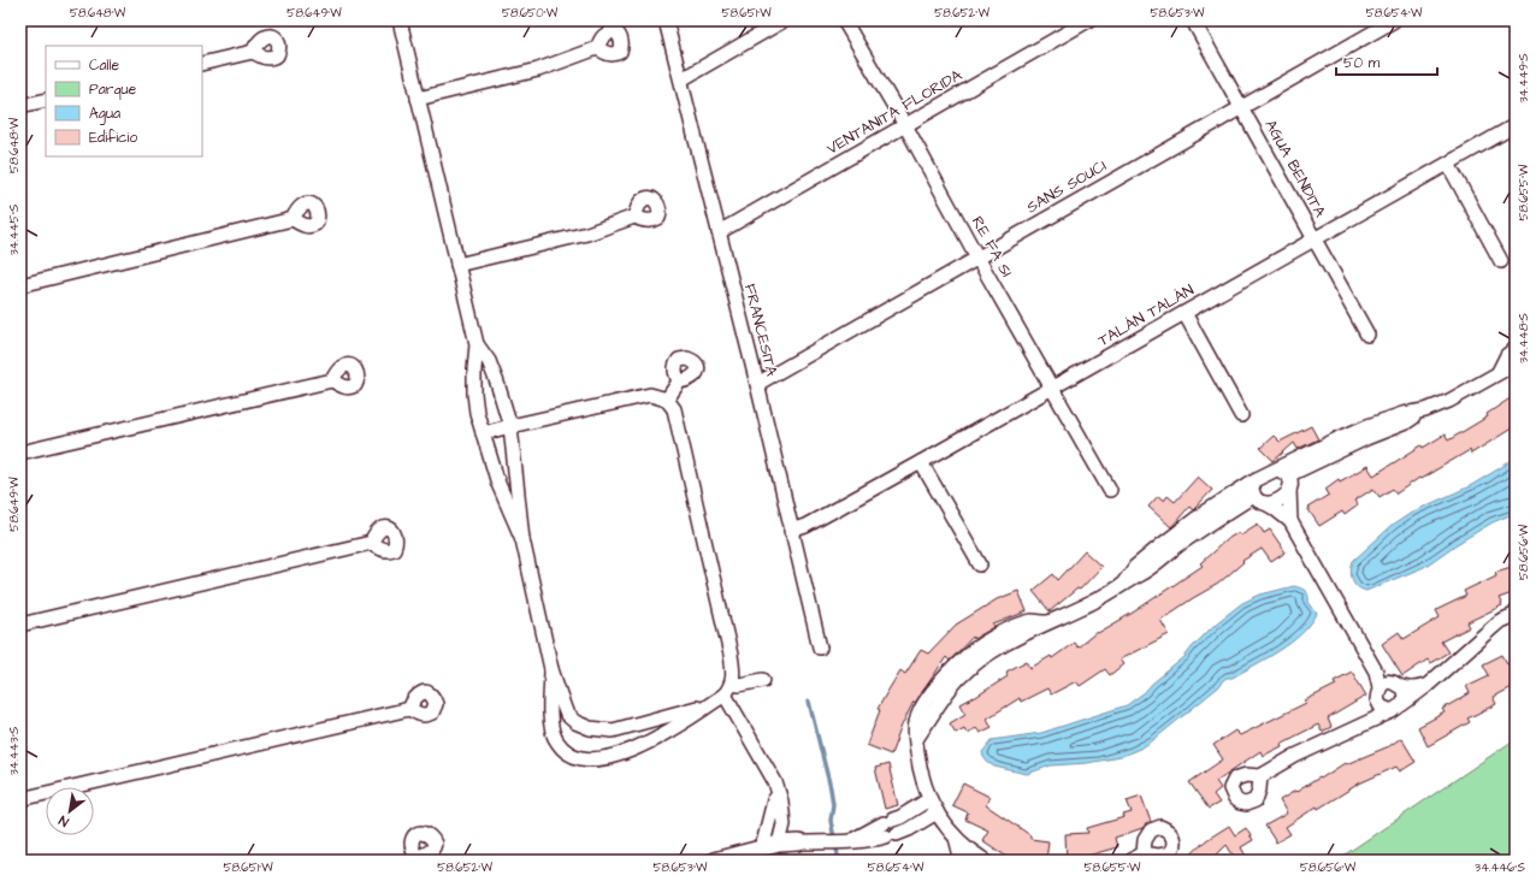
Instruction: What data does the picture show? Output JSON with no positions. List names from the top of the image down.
{
  "streets": {
    "street": [
      "VENTANITA FLORIDA",
      "AGUA BENDITA",
      "SANS SOUCI",
      "RE FA SI",
      "TALÁN TALÁN",
      "FRANCESITA"
    ]
  },
  "crossings": [
    ["VENTANITA FLORIDA", "RE FA SI"],
    ["VENTANITA FLORIDA", "FRANCESITA"],
    ["AGUA BENDITA", "SANS SOUCI"],
    ["AGUA BENDITA", "TALÁN TALÁN"],
    ["SANS SOUCI", "RE FA SI"],
    ["SANS SOUCI", "FRANCESITA"],
    ["RE FA SI", "TALÁN TALÁN"],
    ["TALÁN TALÁN", "FRANCESITA"]
  ],
  "legend": [
    "Calle",
    "Parque",
    "Agua",
    "Edificio"
  ],
  "scale_bar": "50 m",
  "north": "bottom left",
  "coordinates": [
    "58.648°W",
    "58.649°W",
    "58.650°W",
    "58.651°W",
    "58.652°W",
    "58.653°W",
    "58.654°W",
    "34.449°S",
    "58.655°W",
    "34.445°S",
    "34.448°S",
    "58.656°W",
    "34.443°S",
    "34.446°S"
  ]
}
